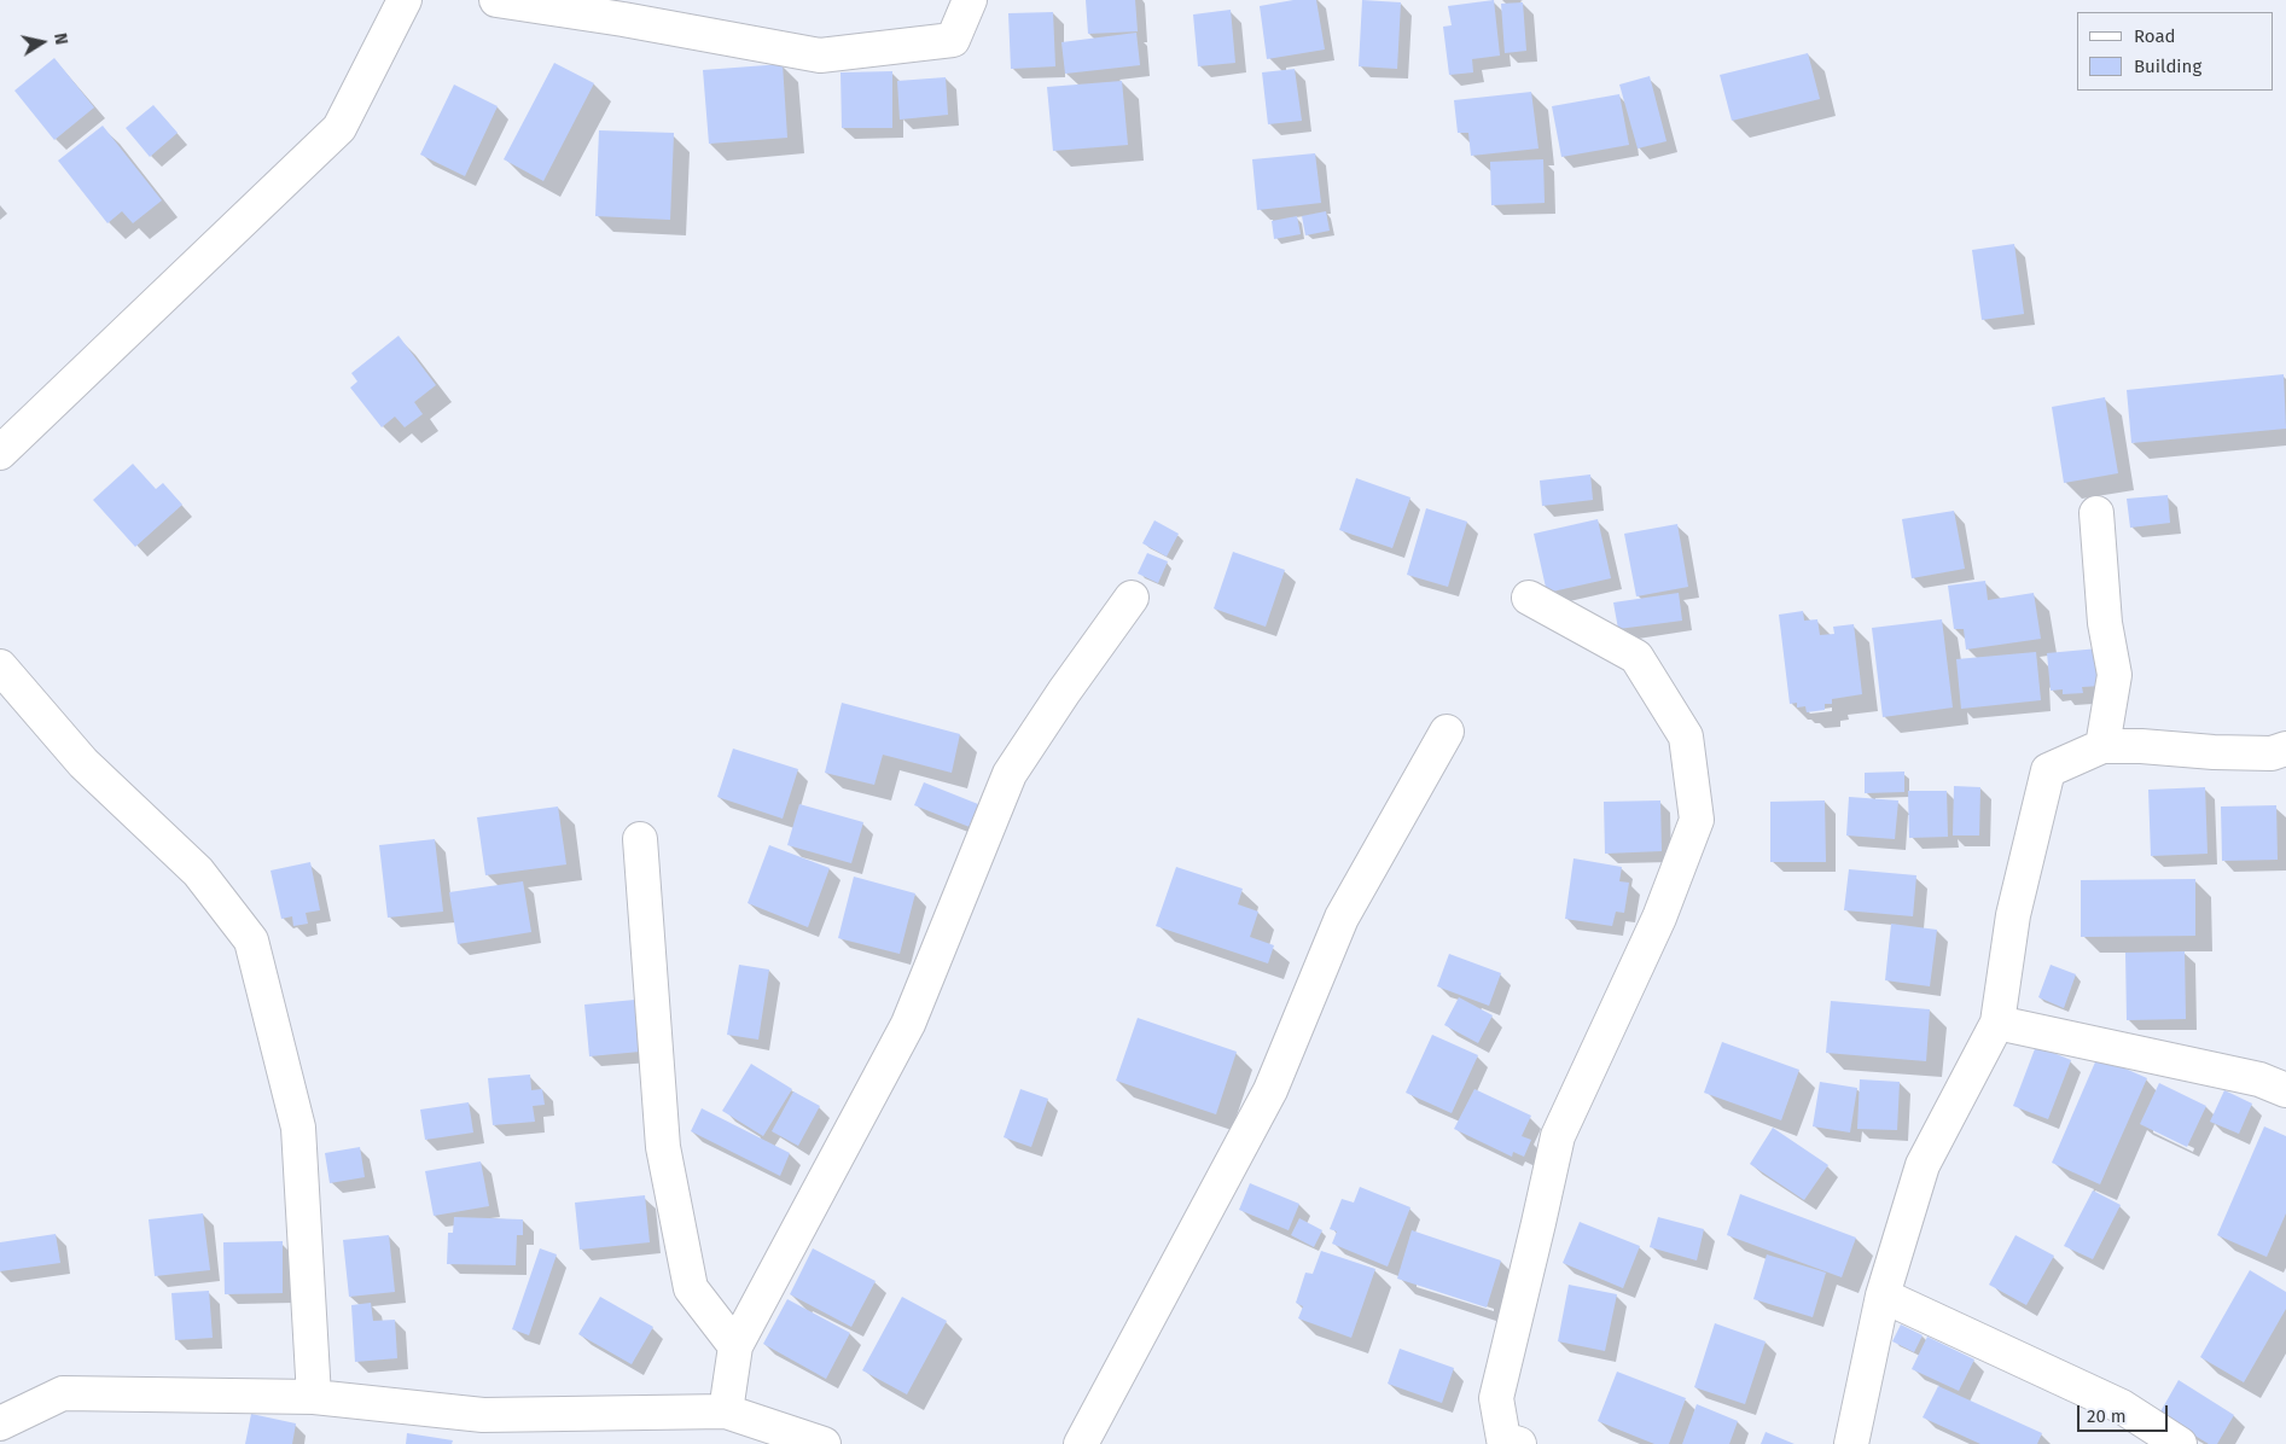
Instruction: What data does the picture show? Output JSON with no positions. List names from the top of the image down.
{
  "legend": ["Road", "Building"],
  "scale_bar": "20 m",
  "north": "right"
}
